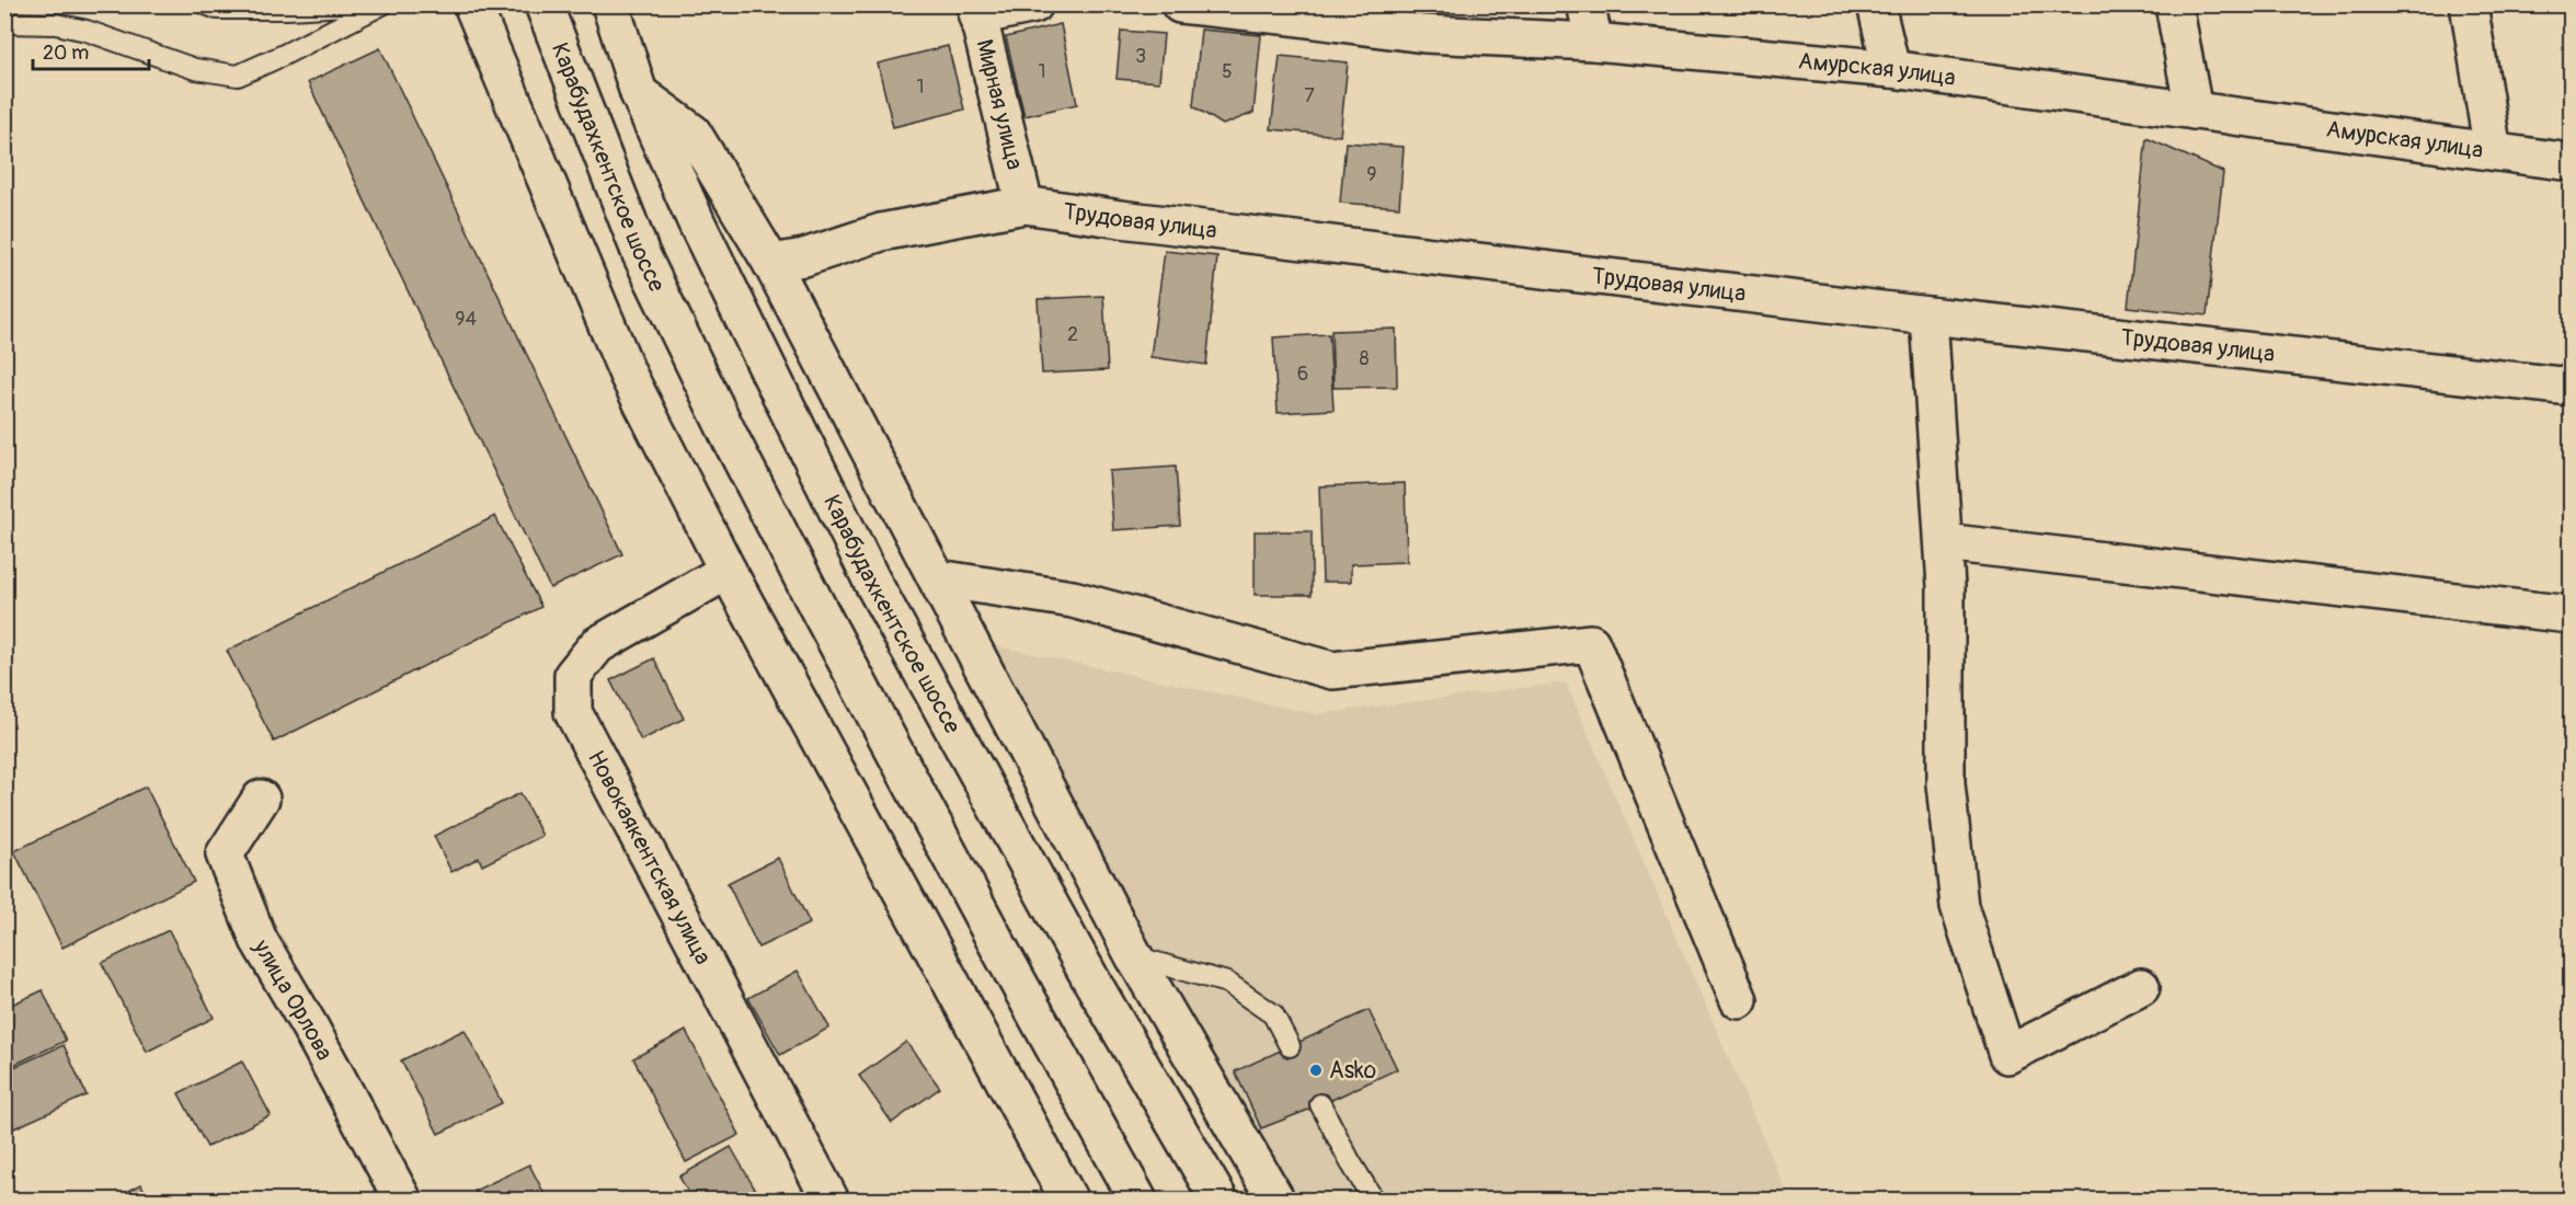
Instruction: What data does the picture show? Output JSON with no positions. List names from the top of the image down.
{
  "streets": {
    "main road": [
      "Амурская улица",
      "Мирная улица",
      "Карабудахкентское шоссе",
      "Трудовая улица",
      "Новокаякентская улица",
      "улица Орлова"
    ]
  },
  "crossings": [
    ["Мирная улица", "Трудовая улица"]
  ],
  "places": ["Asko"],
  "house_numbers": [
    "3",
    "1",
    "5",
    "1",
    "7",
    "9",
    "94",
    "2",
    "8",
    "6"
  ],
  "scale_bar": "20 m"
}
